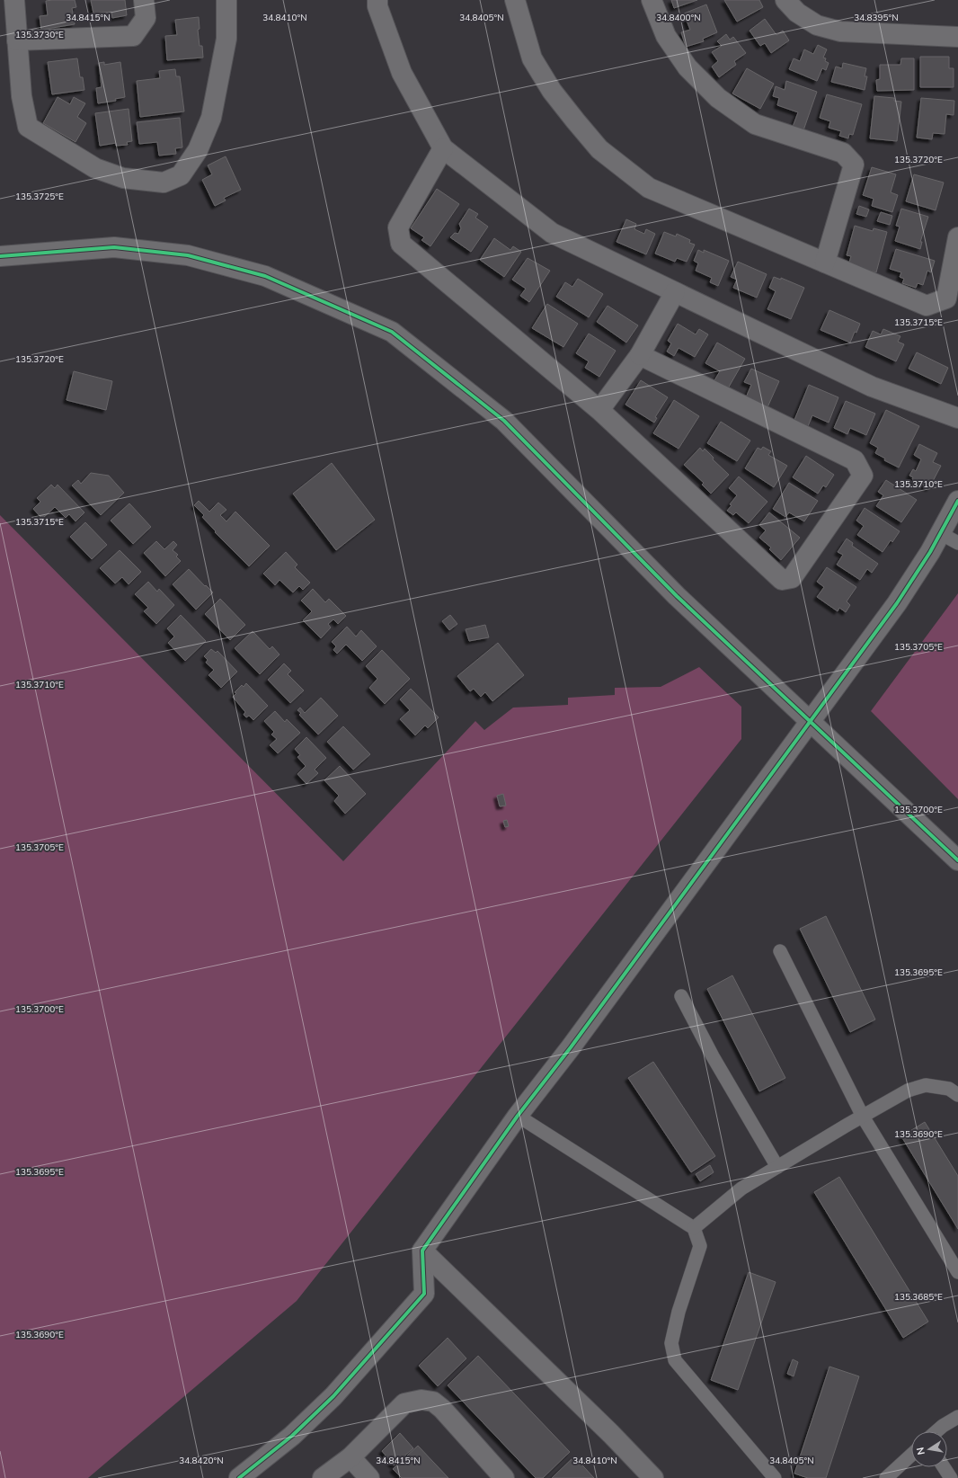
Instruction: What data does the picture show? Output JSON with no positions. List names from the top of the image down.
{
  "north": "left",
  "coordinates": [
    "34.8415°N",
    "34.8410°N",
    "34.8405°N",
    "34.8400°N",
    "34.8395°N",
    "135.3730°E",
    "135.3720°E",
    "135.3725°E",
    "135.3715°E",
    "135.3710°E",
    "135.3705°E",
    "135.3700°E",
    "135.3695°E",
    "135.3690°E",
    "135.3685°E",
    "34.8420°N"
  ]
}
